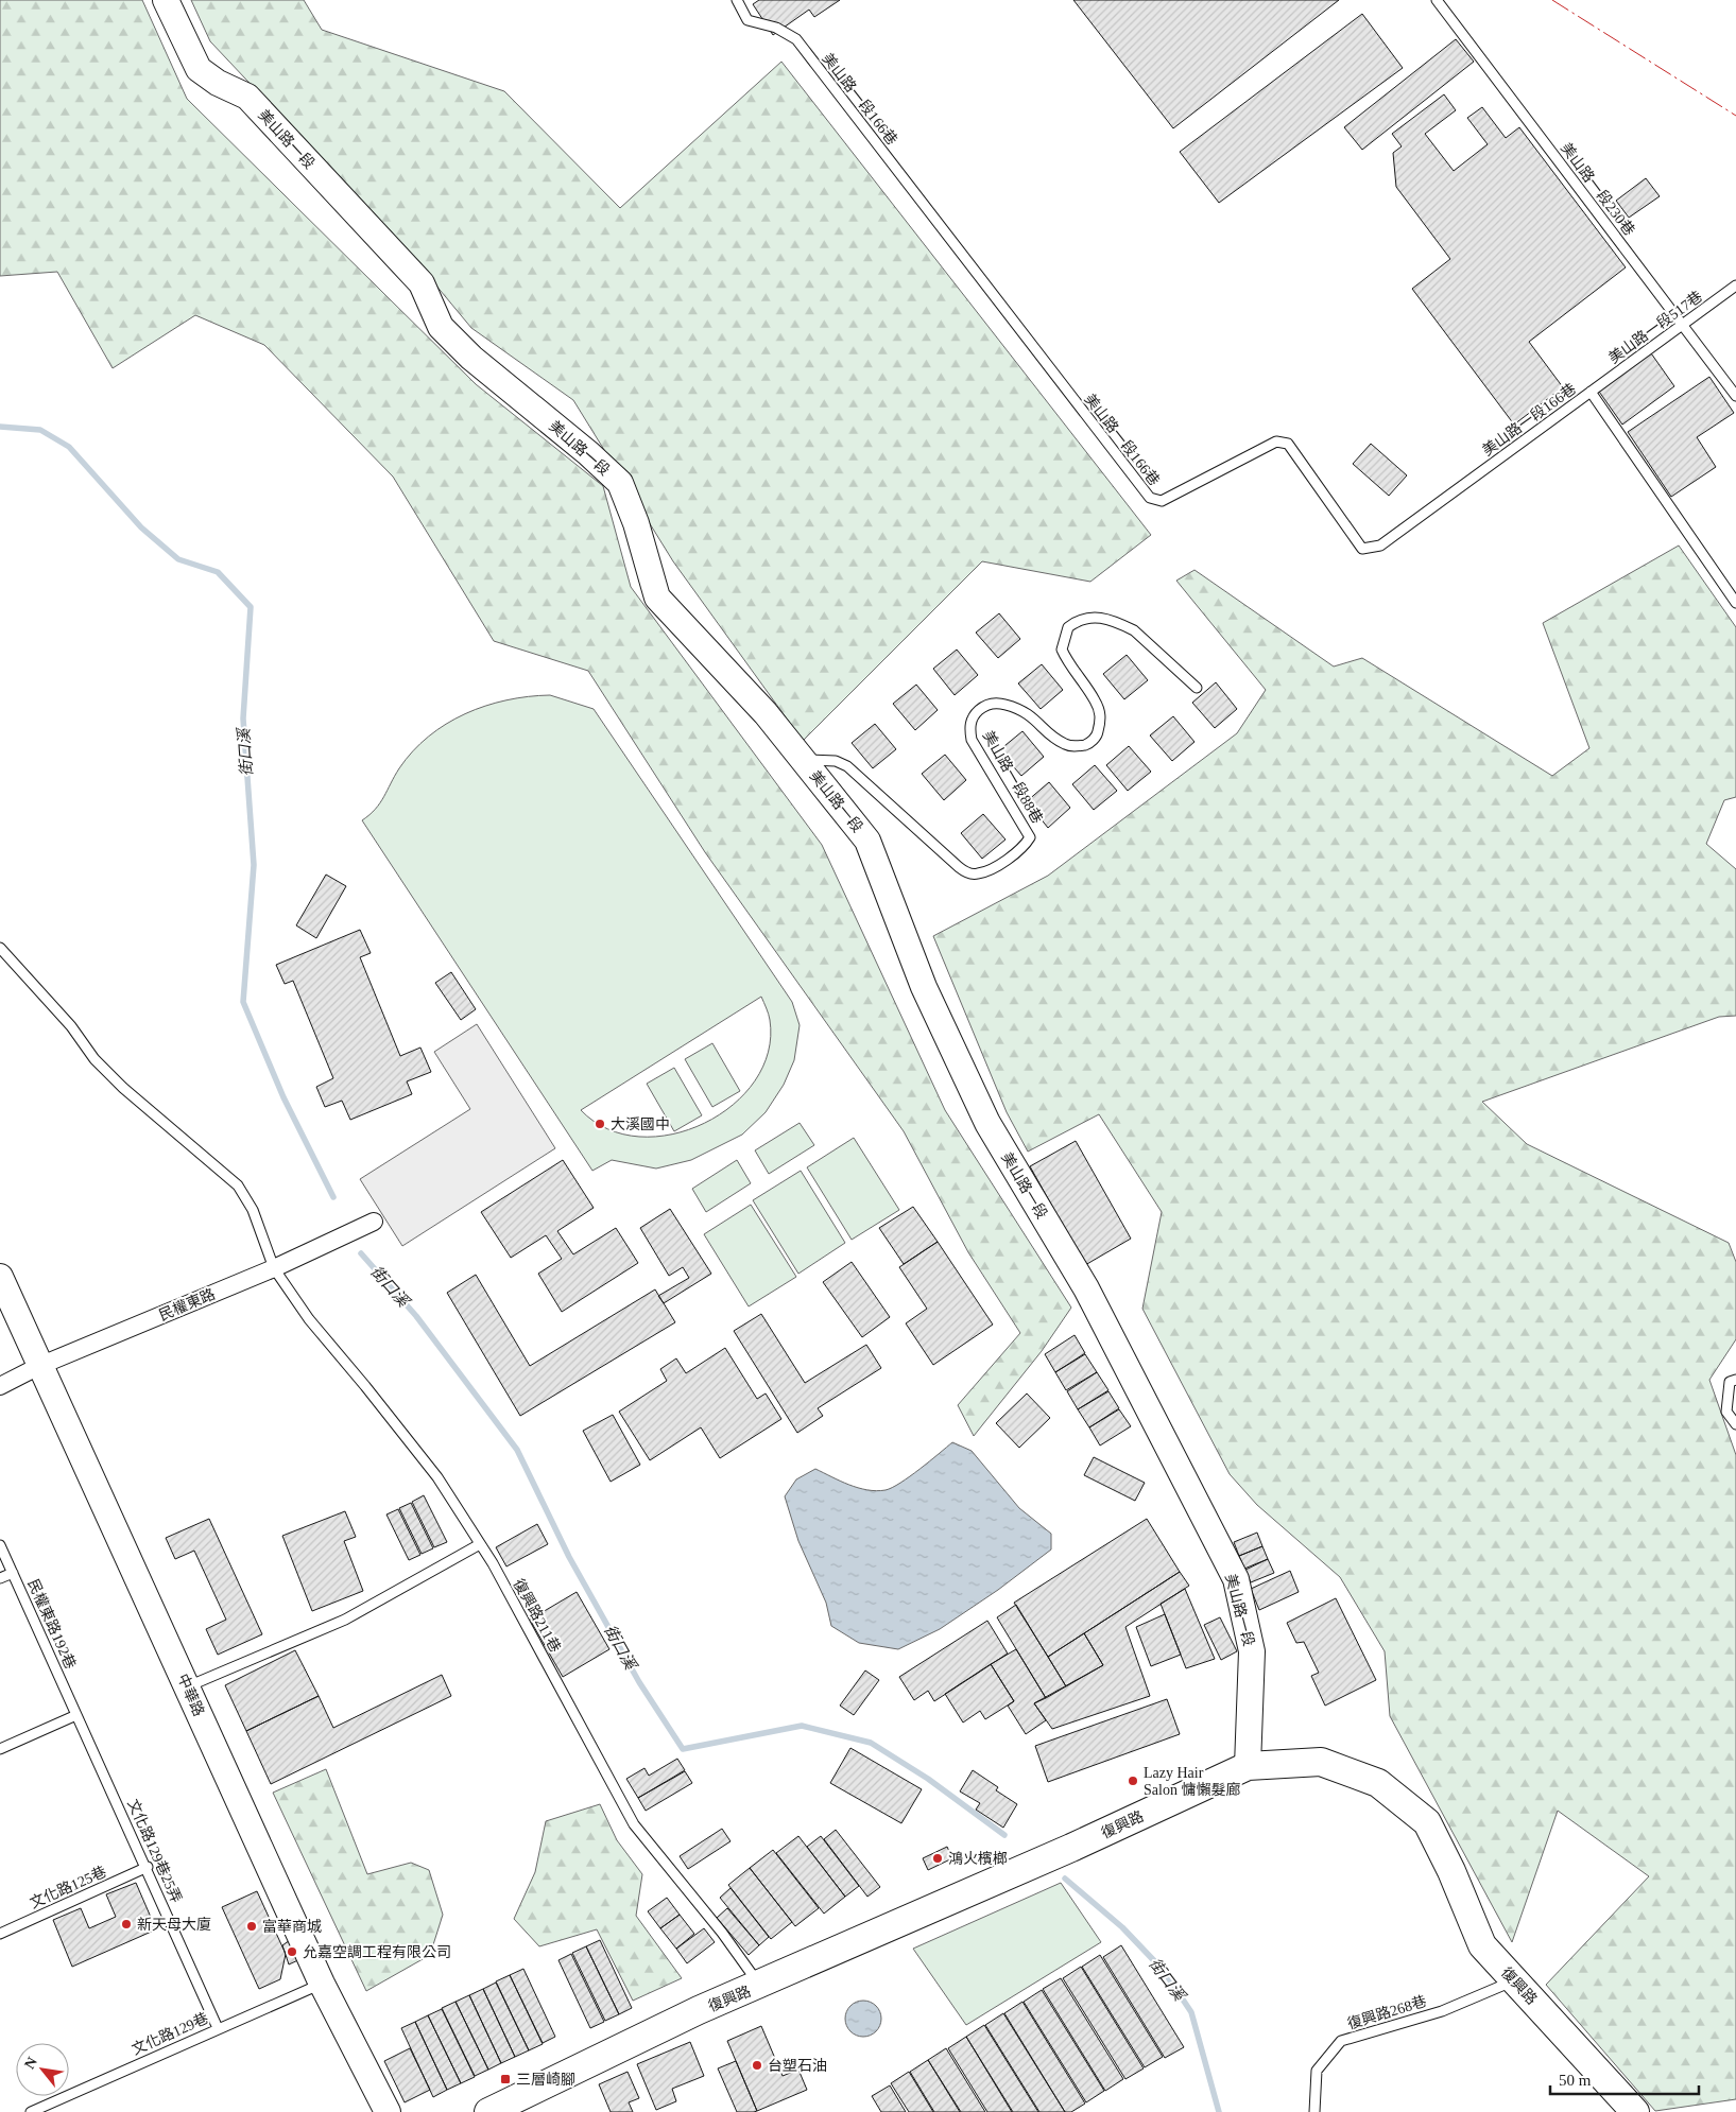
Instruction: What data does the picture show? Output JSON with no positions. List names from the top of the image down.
{
  "streets": {
    "main road": ["復興路"],
    "street": ["美山路一段", "民權東路", "中華路"],
    "lane": [
      "美山路一段166巷",
      "美山路一段230巷",
      "美山路一段517巷",
      "美山路一段88巷",
      "復興路211巷",
      "民權東路192巷",
      "文化路129巷25弄",
      "文化路125巷",
      "復興路268巷",
      "文化路129巷"
    ]
  },
  "crossings": [
    ["美山路一段166巷", "美山路一段517巷"],
    ["美山路一段", "美山路一段88巷"],
    ["美山路一段", "復興路"],
    ["美山路一段230巷", "美山路一段517巷"],
    ["民權東路", "復興路211巷"],
    ["民權東路", "中華路"],
    ["復興路211巷", "復興路"],
    ["民權東路192巷", "文化路129巷25弄"],
    ["中華路", "文化路129巷"],
    ["復興路", "復興路268巷"],
    ["文化路129巷25弄", "文化路125巷"],
    ["文化路129巷25弄", "文化路129巷"]
  ],
  "water": ["街口溪"],
  "places": {
    "other": [
      "大溪國中",
      "Lazy Hair Salon 慵懶髮廊",
      "鴻火檳榔",
      "新天母大廈",
      "富華商城",
      "允嘉空調工程有限公司",
      "台塑石油"
    ],
    "transit": ["三層崎腳"]
  },
  "scale_bar": "50 m",
  "north": "top left"
}
